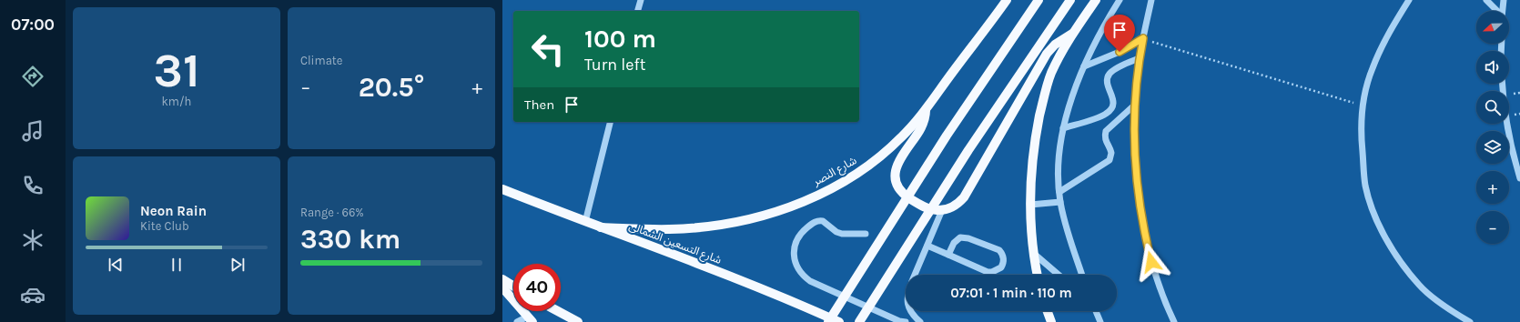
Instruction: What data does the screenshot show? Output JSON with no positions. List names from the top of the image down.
{
  "streets": {
    "main road": ["شارع النصر", "شارع التسعين الشمالى"]
  },
  "crossings": [
    ["شارع النصر", "شارع التسعين الشمالى"]
  ],
  "north": "left",
  "page": {
    "tabs": "07:00",
    "tile": [
      ["31", "km/h"],
      "Climate",
      ["Range · 66%", "330 km"]
    ],
    "map_buttons": ["+", "−"],
    "turn": ["100 m", "Turn left"],
    "heat": ["−", "20.5°", "+"],
    "then": "Then",
    "song": ["Neon Rain", "Kite Club"],
    "limit": "40",
    "trip": "07:01 · 1 min · 110 m"
  }
}
